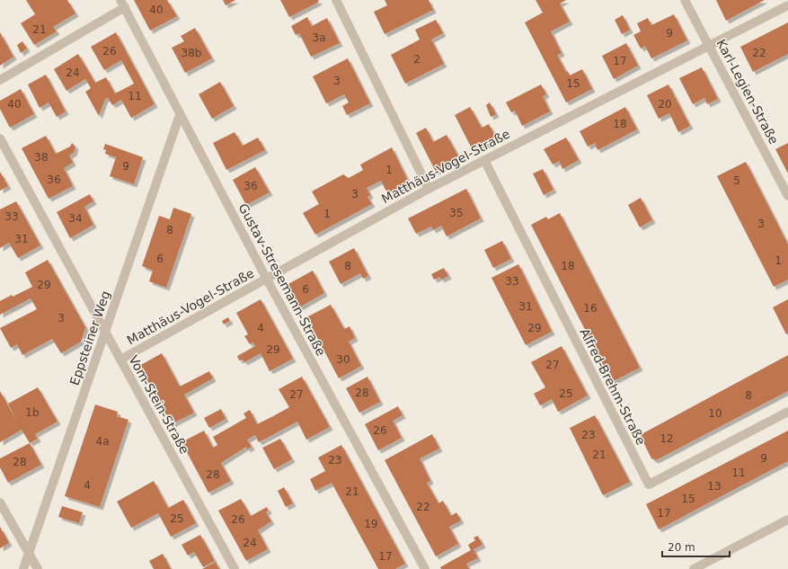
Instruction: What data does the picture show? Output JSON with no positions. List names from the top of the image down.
{
  "streets": {
    "street": [
      "Karl-Legien-Straße",
      "Matthäus-Vogel-Straße",
      "Gustav-Stresemann-Straße",
      "Eppsteiner Weg",
      "Alfred-Brehm-Straße",
      "Vom-Stein-Straße"
    ]
  },
  "crossings": [
    ["Karl-Legien-Straße", "Matthäus-Vogel-Straße"],
    ["Matthäus-Vogel-Straße", "Gustav-Stresemann-Straße"],
    ["Matthäus-Vogel-Straße", "Alfred-Brehm-Straße"],
    ["Matthäus-Vogel-Straße", "Vom-Stein-Straße"],
    ["Gustav-Stresemann-Straße", "Eppsteiner Weg"],
    ["Eppsteiner Weg", "Vom-Stein-Straße"]
  ],
  "house_numbers": [
    "40",
    "21",
    "9",
    "3a",
    "26",
    "38b",
    "22",
    "2",
    "17",
    "24",
    "3",
    "15",
    "11",
    "40",
    "20",
    "18",
    "38",
    "9",
    "1",
    "36",
    "5",
    "36",
    "3",
    "35",
    "1",
    "33",
    "34",
    "3",
    "8",
    "31",
    "6",
    "1",
    "8",
    "18",
    "33",
    "29",
    "6",
    "31",
    "16",
    "3",
    "4",
    "29",
    "29",
    "30",
    "27",
    "28",
    "25",
    "27",
    "8",
    "1b",
    "10",
    "26",
    "23",
    "12",
    "4a",
    "21",
    "9",
    "23",
    "28",
    "11",
    "28",
    "4",
    "13",
    "21",
    "15",
    "22",
    "17",
    "25",
    "26",
    "19",
    "24",
    "17"
  ],
  "scale_bar": "20 m"
}
